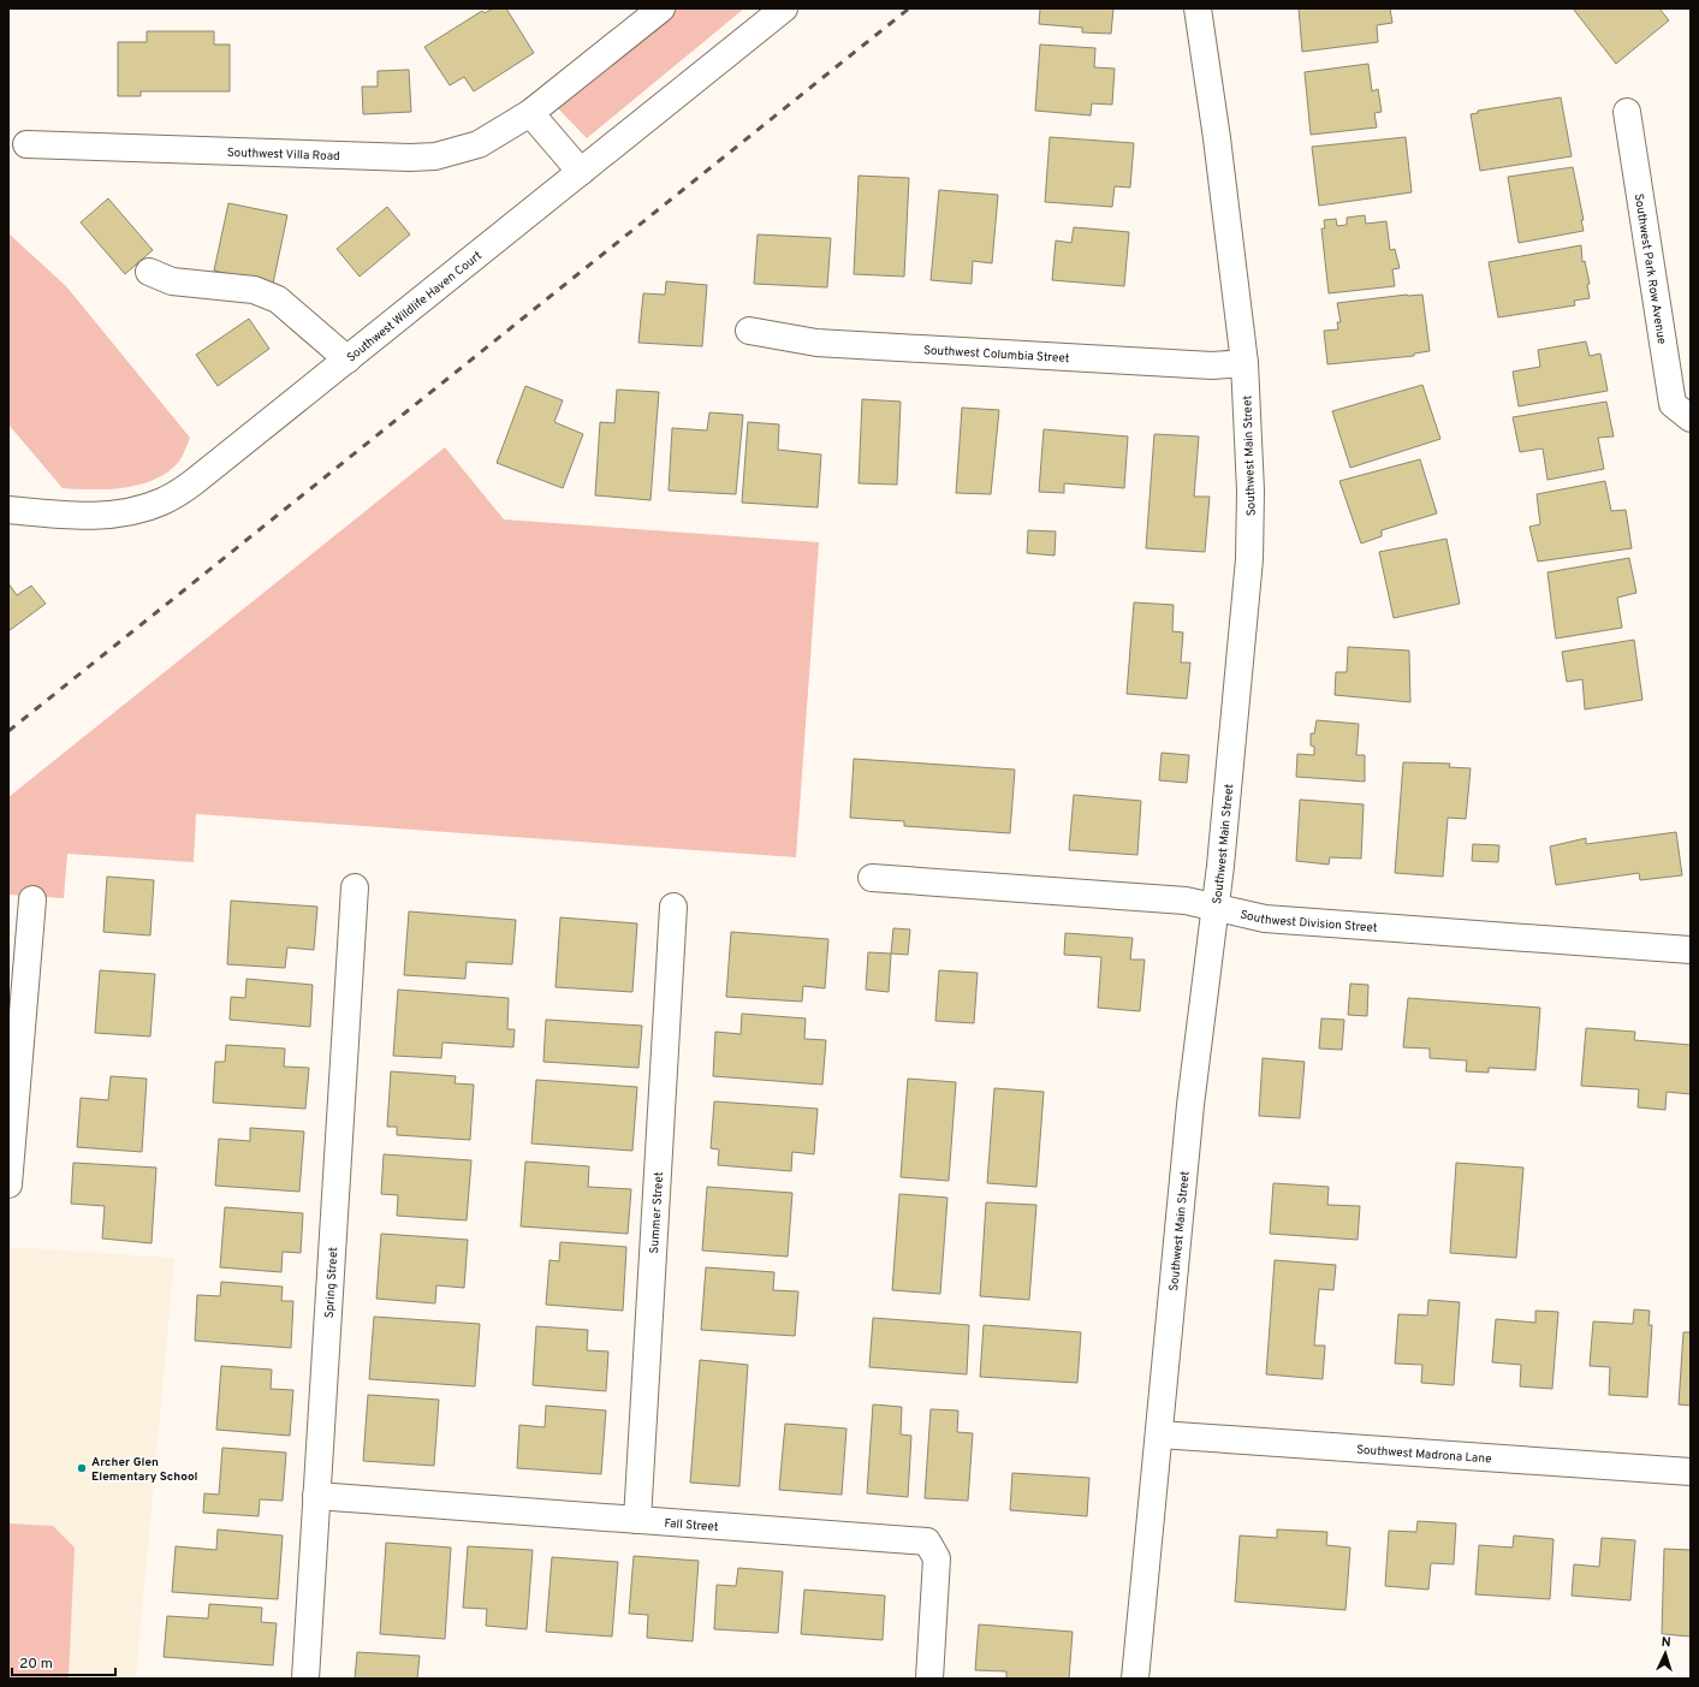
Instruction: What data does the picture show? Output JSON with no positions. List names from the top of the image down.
{
  "streets": {
    "street": [
      "Southwest Villa Road",
      "Southwest Park Row Avenue",
      "Southwest Wildlife Haven Court",
      "Southwest Columbia Street",
      "Southwest Main Street",
      "Southwest Division Street",
      "Summer Street",
      "Spring Street",
      "Southwest Madrona Lane",
      "Fall Street"
    ]
  },
  "crossings": [
    ["Southwest Columbia Street", "Southwest Main Street"],
    ["Southwest Main Street", "Southwest Division Street"],
    ["Southwest Main Street", "Southwest Madrona Lane"],
    ["Summer Street", "Fall Street"],
    ["Spring Street", "Fall Street"]
  ],
  "places": ["Archer Glen Elementary School"],
  "scale_bar": "20 m",
  "north": "top"
}
